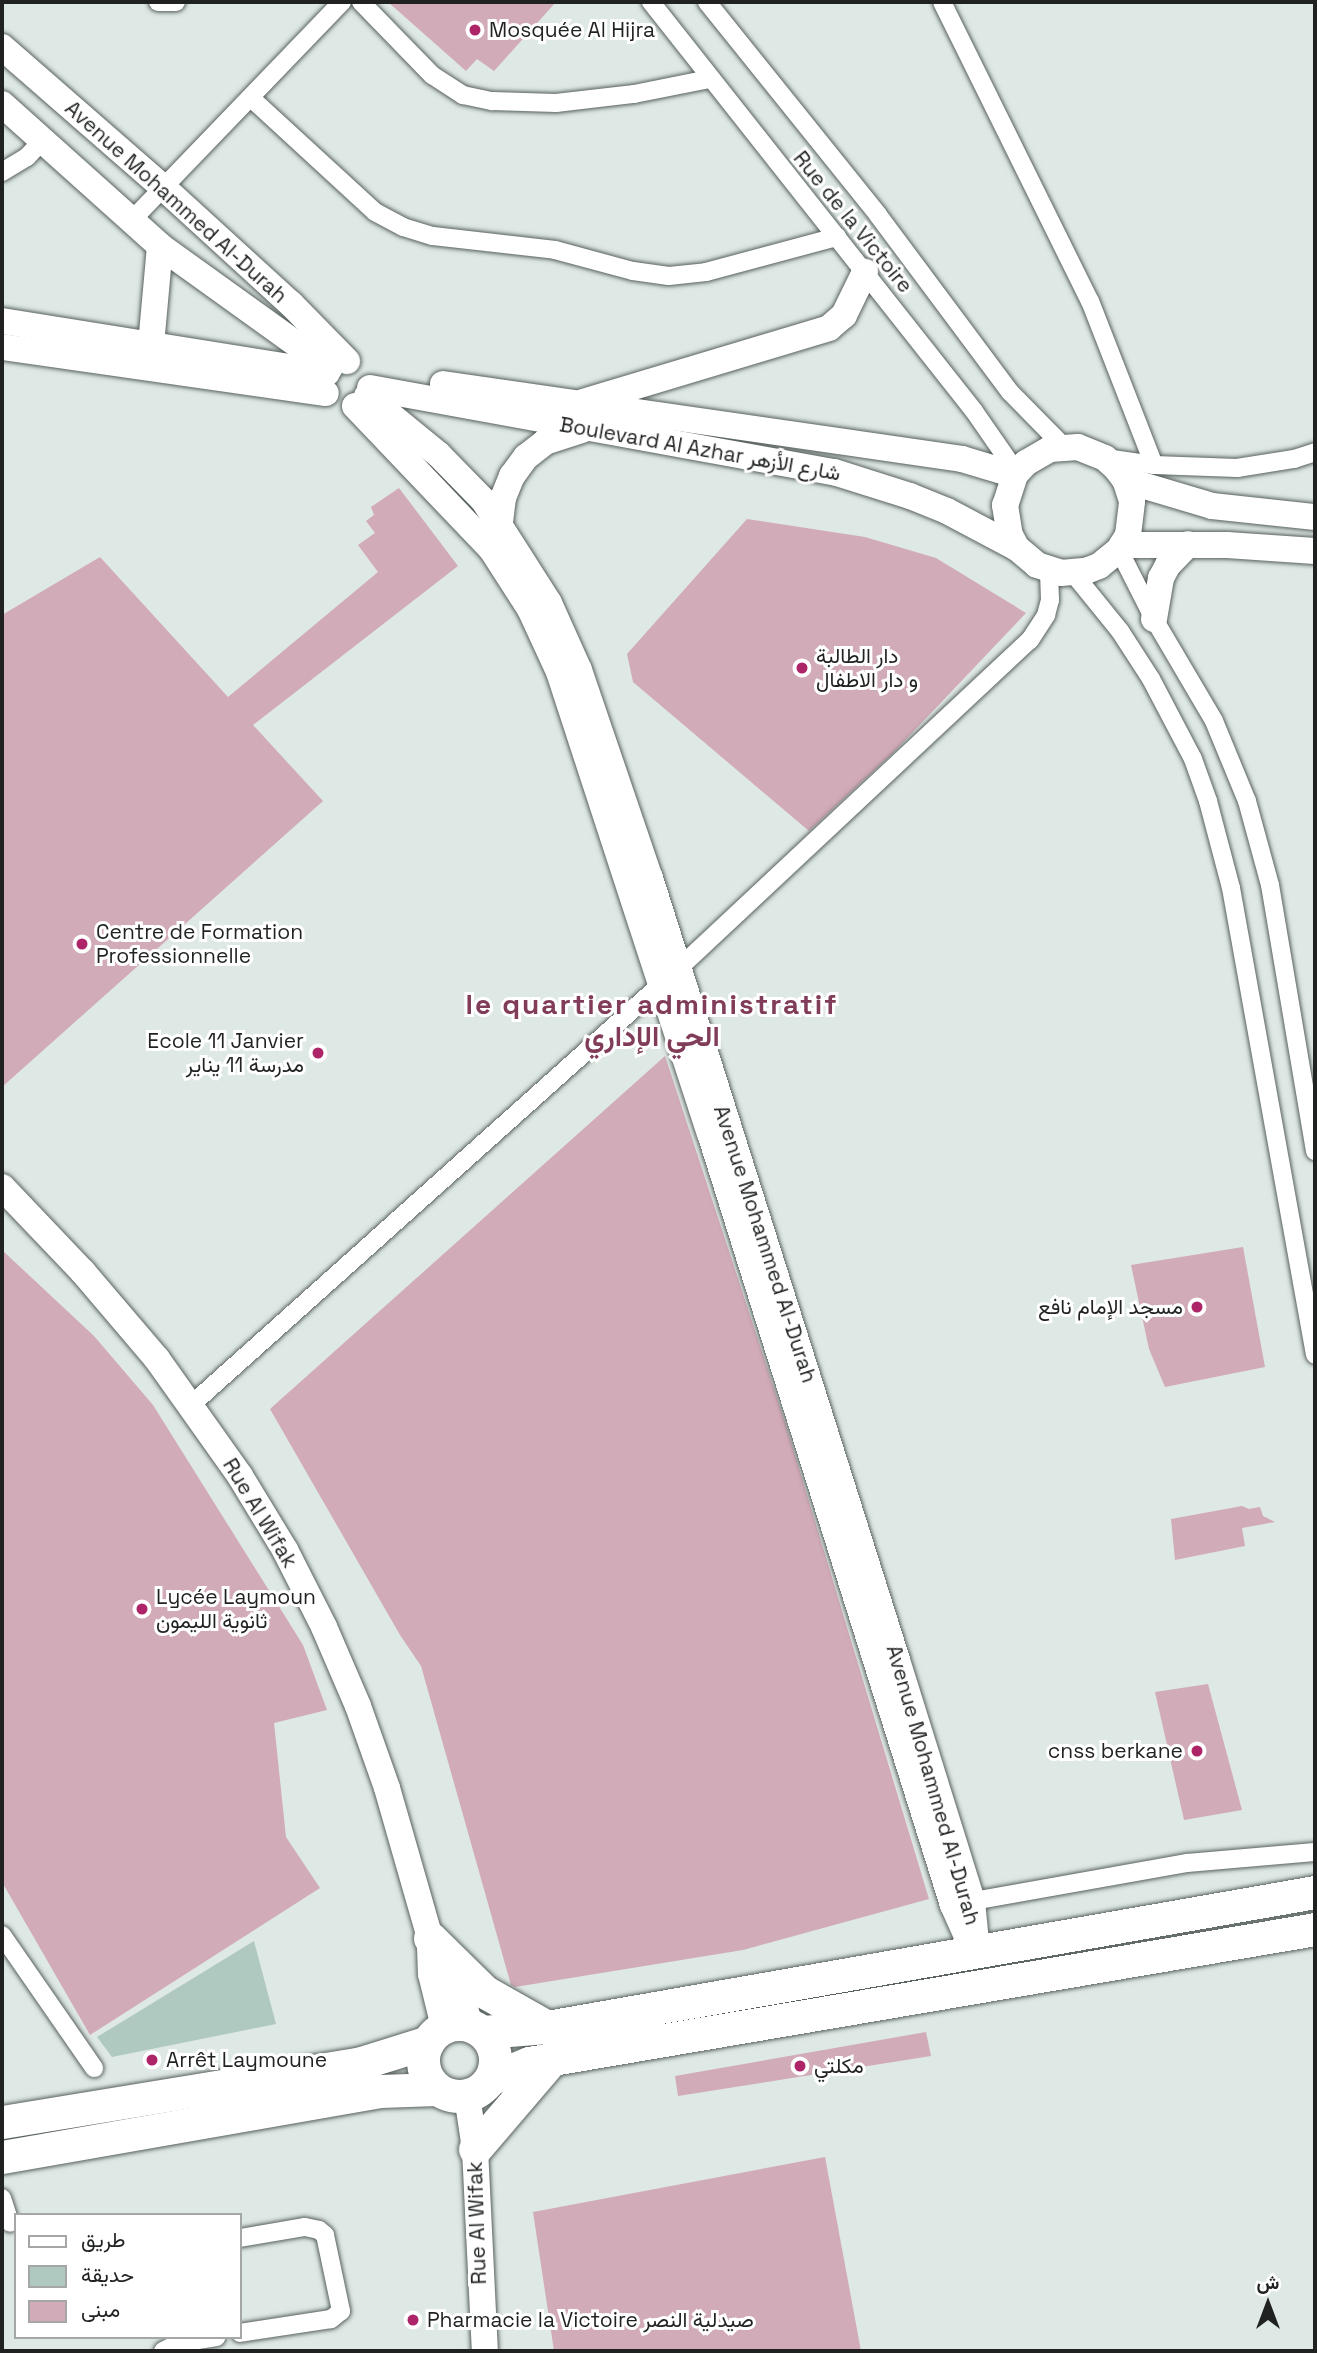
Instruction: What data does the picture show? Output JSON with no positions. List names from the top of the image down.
{
  "streets": {
    "street": [
      "Avenue Mohammed Al-Durah",
      "Rue de la Victoire",
      "Boulevard Al Azhar شارع الأزهر",
      "Rue Al Wifak"
    ]
  },
  "crossings": [
    ["Avenue Mohammed Al-Durah", "Boulevard Al Azhar شارع الأزهر"],
    ["Rue de la Victoire", "Boulevard Al Azhar شارع الأزهر"]
  ],
  "districts": ["le quartier administratif الحي الإداري"],
  "places": [
    "Mosquée Al Hijra",
    "دار الطالبة و دار الاطفال",
    "Centre de Formation Professionnelle",
    "Ecole 11 Janvier مدرسة 11 يناير",
    "مسجد الإمام نافع",
    "Lycée Laymoun ثانوية الليمون",
    "cnss berkane",
    "Arrêt Laymoune",
    "مكلتي",
    "Pharmacie la Victoire صيدلية النصر"
  ],
  "legend": ["طريق", "حديقة", "مبنى"],
  "north": "top"
}
